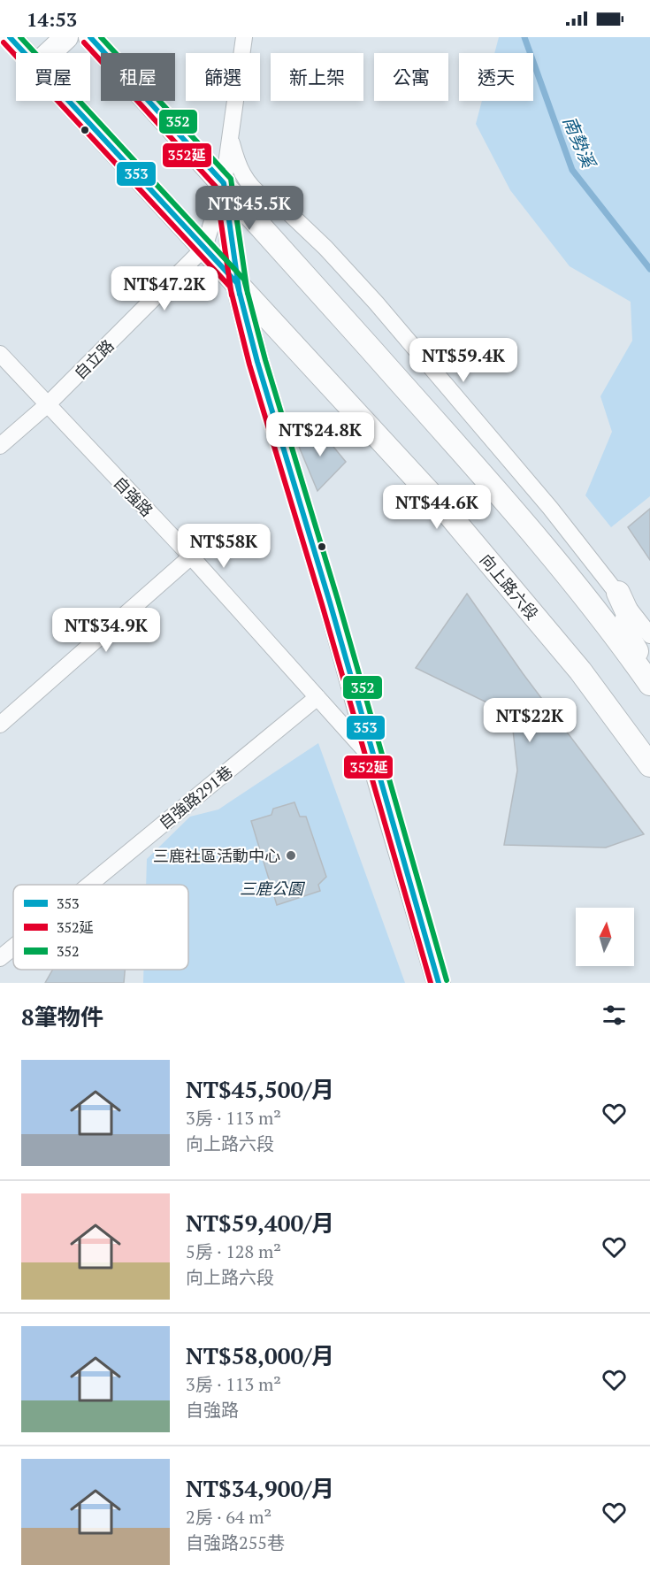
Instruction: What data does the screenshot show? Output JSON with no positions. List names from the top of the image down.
{
  "streets": {
    "main road": ["自強路", "向上路六段"],
    "street": ["自立路", "自強路291巷"]
  },
  "crossings": [
    ["自立路", "自強路"],
    ["自立路", "向上路六段"],
    ["自強路", "向上路六段"],
    ["自強路", "自強路291巷"]
  ],
  "water": ["南勢溪"],
  "parks": ["三鹿公園"],
  "places": ["三鹿社區活動中心"],
  "lines": ["transit line 353", "transit line 352", "transit line 352延"],
  "legend": ["353", "352延", "352"],
  "north": "top",
  "page": {
    "status": "14:53",
    "chip": [
      "買屋",
      "租屋",
      "篩選",
      "新上架",
      "公寓",
      "透天"
    ],
    "price": [
      "NT$45.5K",
      "NT$47.2K",
      "NT$59.4K",
      "NT$24.8K",
      "NT$44.6K",
      "NT$58K",
      "NT$34.9K",
      "NT$22K"
    ],
    "heading": "8筆物件",
    "list": [
      {
        "name": "NT$45,500/月",
        "note": "3房 · 113 m² · 向上路六段"
      },
      {
        "name": "NT$59,400/月",
        "note": "5房 · 128 m² · 向上路六段"
      },
      {
        "name": "NT$58,000/月",
        "note": "3房 · 113 m² · 自強路"
      },
      {
        "name": "NT$34,900/月",
        "note": "2房 · 64 m² · 自強路255巷"
      }
    ]
  }
}
